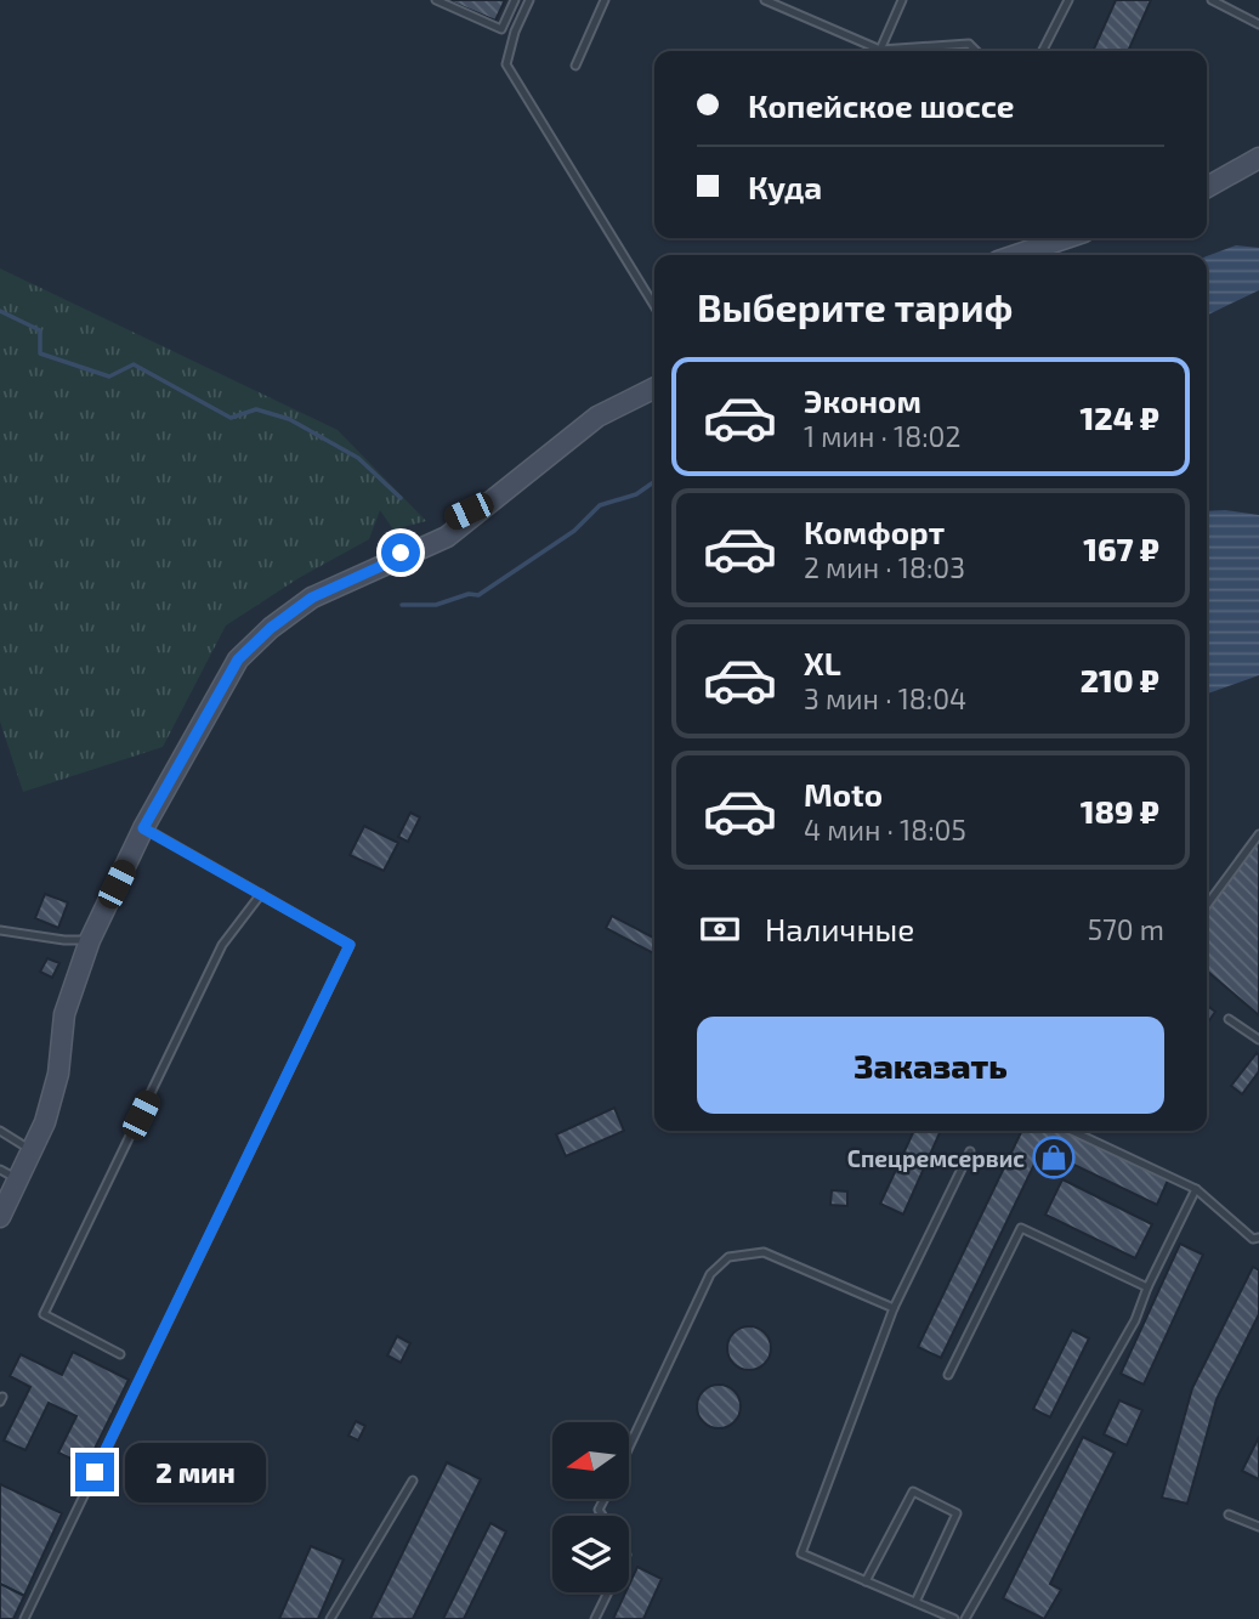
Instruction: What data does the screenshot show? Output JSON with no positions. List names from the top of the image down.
{
  "places": {
    "shop": ["Спецремсервис"]
  },
  "north": "left",
  "page": {
    "banner": ["Копейское шоссе", "Куда"],
    "heading": "Выберите тариф",
    "list": [
      {
        "name": "Эконом",
        "note": "1 мин · 18:02",
        "value": "124 ₽"
      },
      {
        "name": "Комфорт",
        "note": "2 мин · 18:03",
        "value": "167 ₽"
      },
      {
        "name": "XL",
        "note": "3 мин · 18:04",
        "value": "210 ₽"
      },
      {
        "name": "Moto",
        "note": "4 мин · 18:05",
        "value": "189 ₽"
      }
    ],
    "pay": ["Наличные", "570 m"],
    "buttons": "Заказать",
    "bubble": "2 мин"
  }
}
